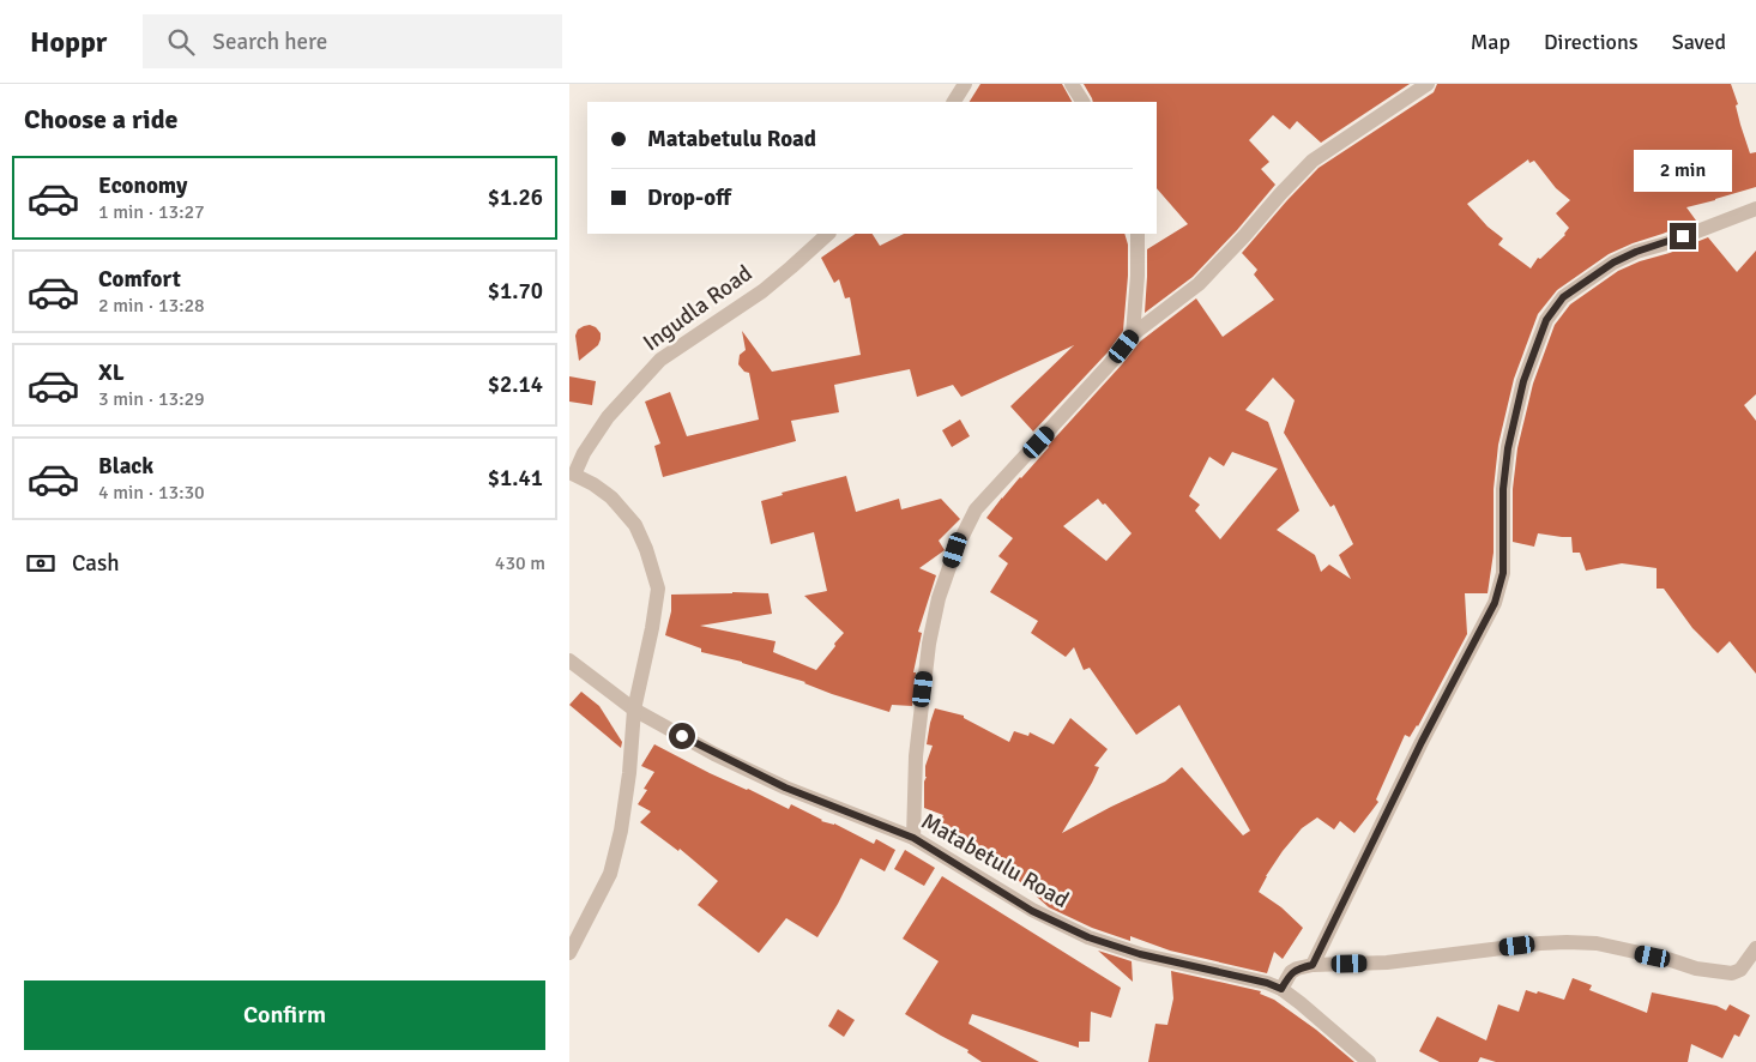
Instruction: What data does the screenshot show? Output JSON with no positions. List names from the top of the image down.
{
  "streets": {
    "street": ["Ingudla Road", "Matabetulu Road"]
  },
  "crossings": [
    ["Ingudla Road", "Matabetulu Road"]
  ],
  "page": {
    "header": "Hoppr",
    "search": "Search here",
    "nav": ["Map", "Directions", "Saved"],
    "heading": "Choose a ride",
    "banner": ["Matabetulu Road", "Drop-off"],
    "bubble": "2 min",
    "list": [
      {
        "name": "Economy",
        "note": "1 min · 13:27",
        "value": "$1.26"
      },
      {
        "name": "Comfort",
        "note": "2 min · 13:28",
        "value": "$1.70"
      },
      {
        "name": "XL",
        "note": "3 min · 13:29",
        "value": "$2.14"
      },
      {
        "name": "Black",
        "note": "4 min · 13:30",
        "value": "$1.41"
      }
    ],
    "pay": ["Cash", "430 m"],
    "buttons": "Confirm"
  }
}
